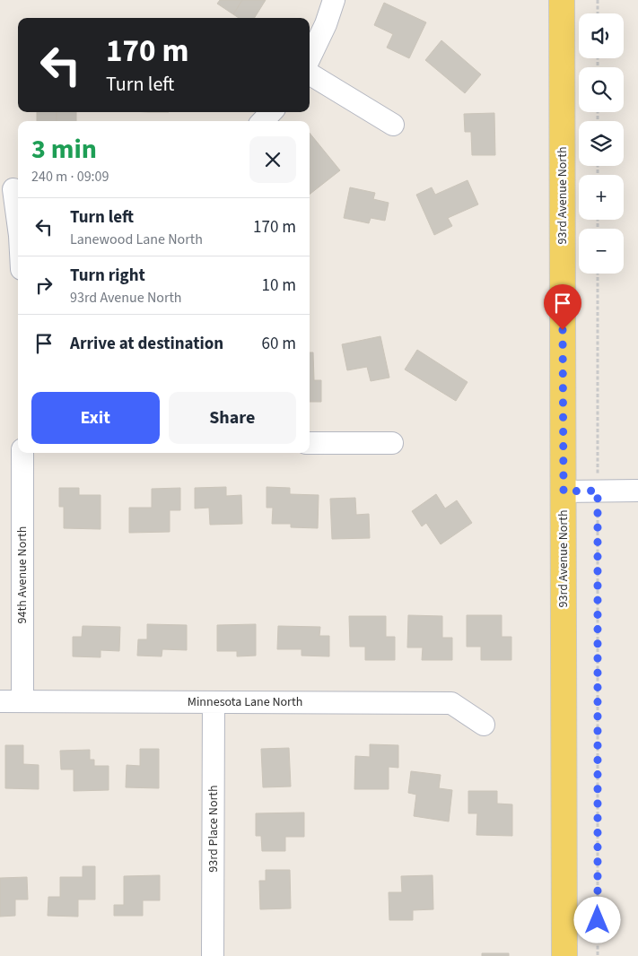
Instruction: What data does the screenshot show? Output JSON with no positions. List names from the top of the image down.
{
  "streets": {
    "main road": ["93rd Avenue North"],
    "street": ["94th Avenue North", "Minnesota Lane North", "93rd Place North"]
  },
  "crossings": [
    ["94th Avenue North", "Minnesota Lane North"],
    ["Minnesota Lane North", "93rd Place North"]
  ],
  "page": {
    "map_buttons": ["+", "−"],
    "turn": ["170 m", "Turn left"],
    "heading": ["3 min", "240 m · 09:09"],
    "list": [
      {
        "name": "Turn left",
        "note": "Lanewood Lane North",
        "value": "170 m"
      },
      {
        "name": "Turn right",
        "note": "93rd Avenue North",
        "value": "10 m"
      },
      {
        "name": "Arrive at destination",
        "value": "60 m"
      }
    ],
    "buttons": ["Exit", "Share"]
  }
}
